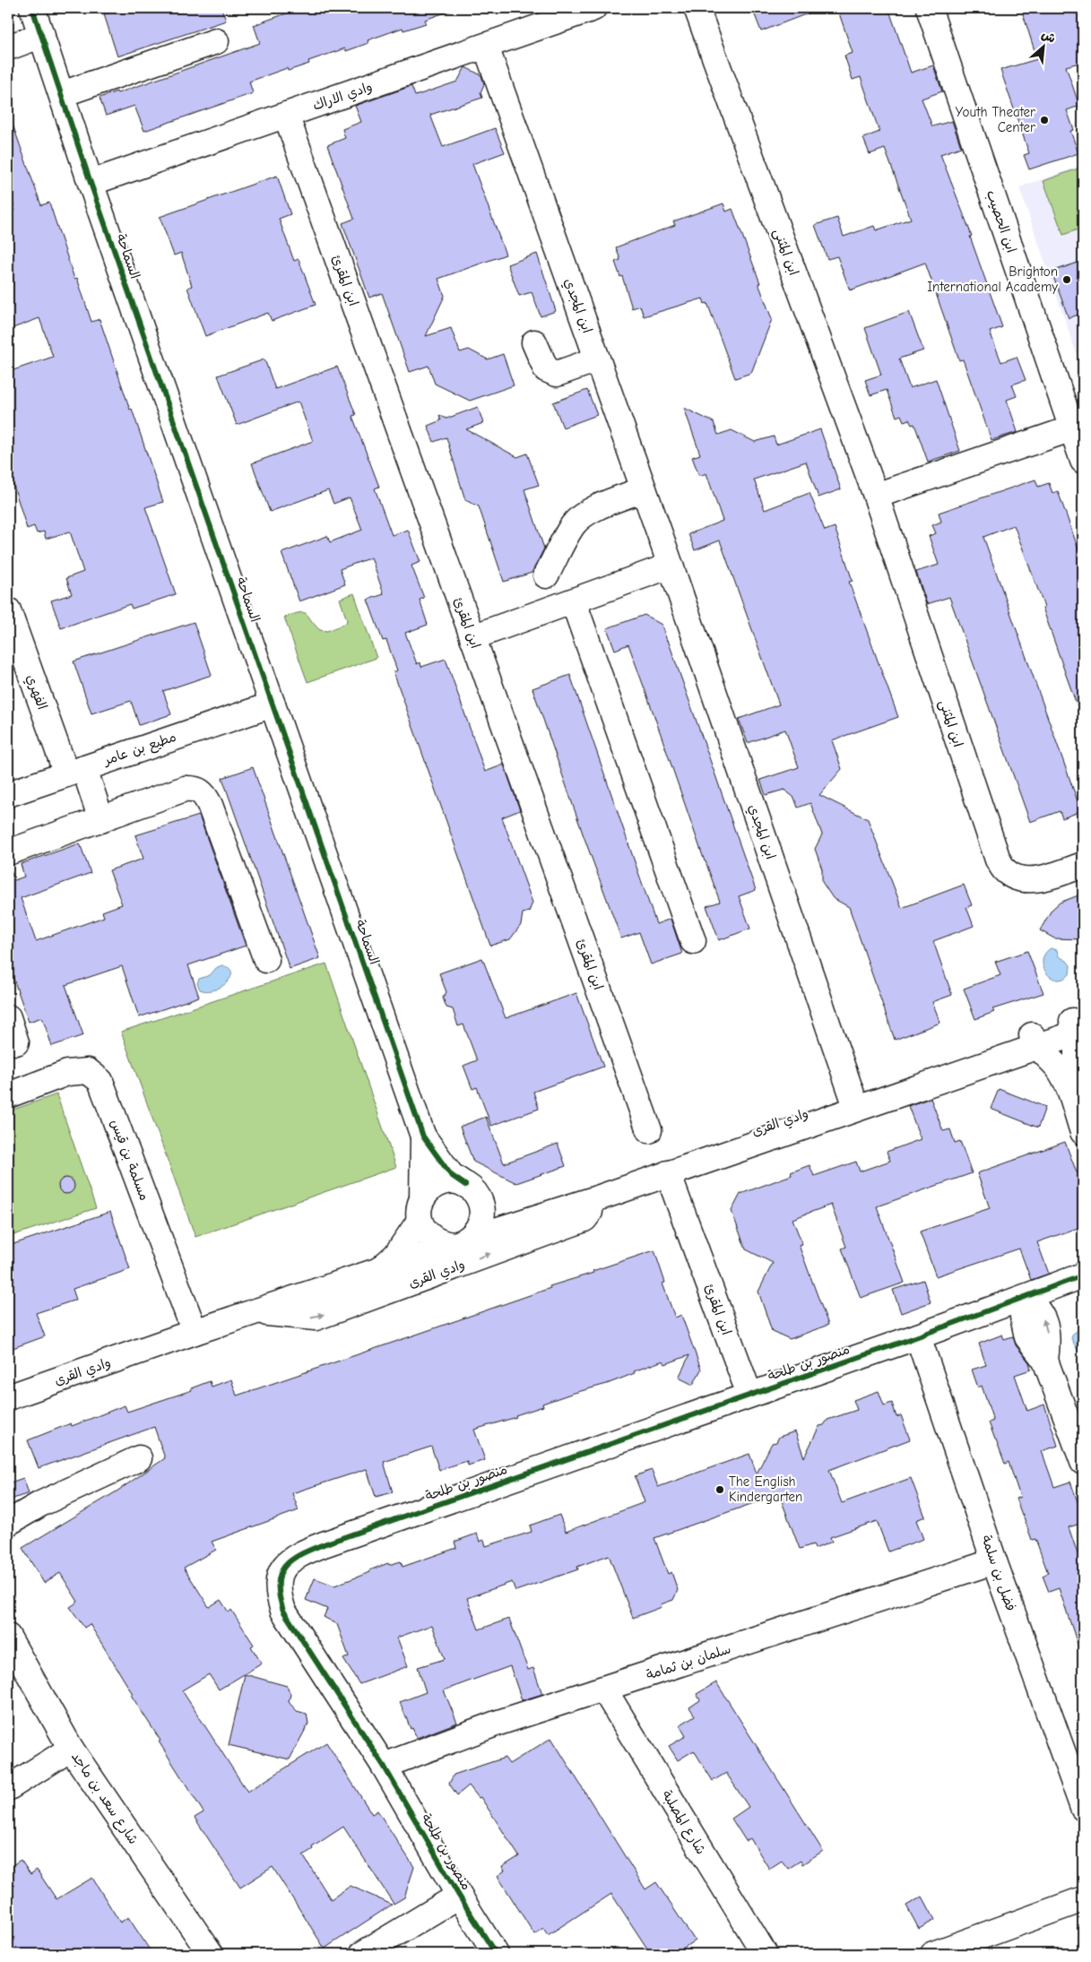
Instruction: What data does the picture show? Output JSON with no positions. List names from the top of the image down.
{
  "streets": {
    "street": [
      "وادي الاراك",
      "ابن الحصيب",
      "ابن المثنى",
      "السماحة",
      "ابن المقرئ",
      "ابن المجدي",
      "الفهري",
      "مطيع بن عامر",
      "وادي القرى",
      "مسلمة بن قيس",
      "منصور بن طلحة",
      "فضل بن سلمة",
      "سلمان بن ثمامة",
      "شارع سعد بن ماجد",
      "شارع المصلبة"
    ]
  },
  "crossings": [
    ["وادي الاراك", "السماحة"],
    ["وادي الاراك", "ابن المقرئ"],
    ["وادي الاراك", "ابن المجدي"],
    ["السماحة", "مطيع بن عامر"],
    ["السماحة", "وادي القرى"],
    ["ابن المقرئ", "وادي القرى"],
    ["ابن المقرئ", "منصور بن طلحة"],
    ["ابن المجدي", "وادي القرى"],
    ["الفهري", "مطيع بن عامر"],
    ["وادي القرى", "مسلمة بن قيس"],
    ["منصور بن طلحة", "فضل بن سلمة"],
    ["منصور بن طلحة", "سلمان بن ثمامة"],
    ["فضل بن سلمة", "سلمان بن ثمامة"],
    ["سلمان بن ثمامة", "شارع المصلبة"]
  ],
  "places": ["Youth Theater Center", "Brighton International Academy", "The English Kindergarten"],
  "north": "top right"
}
